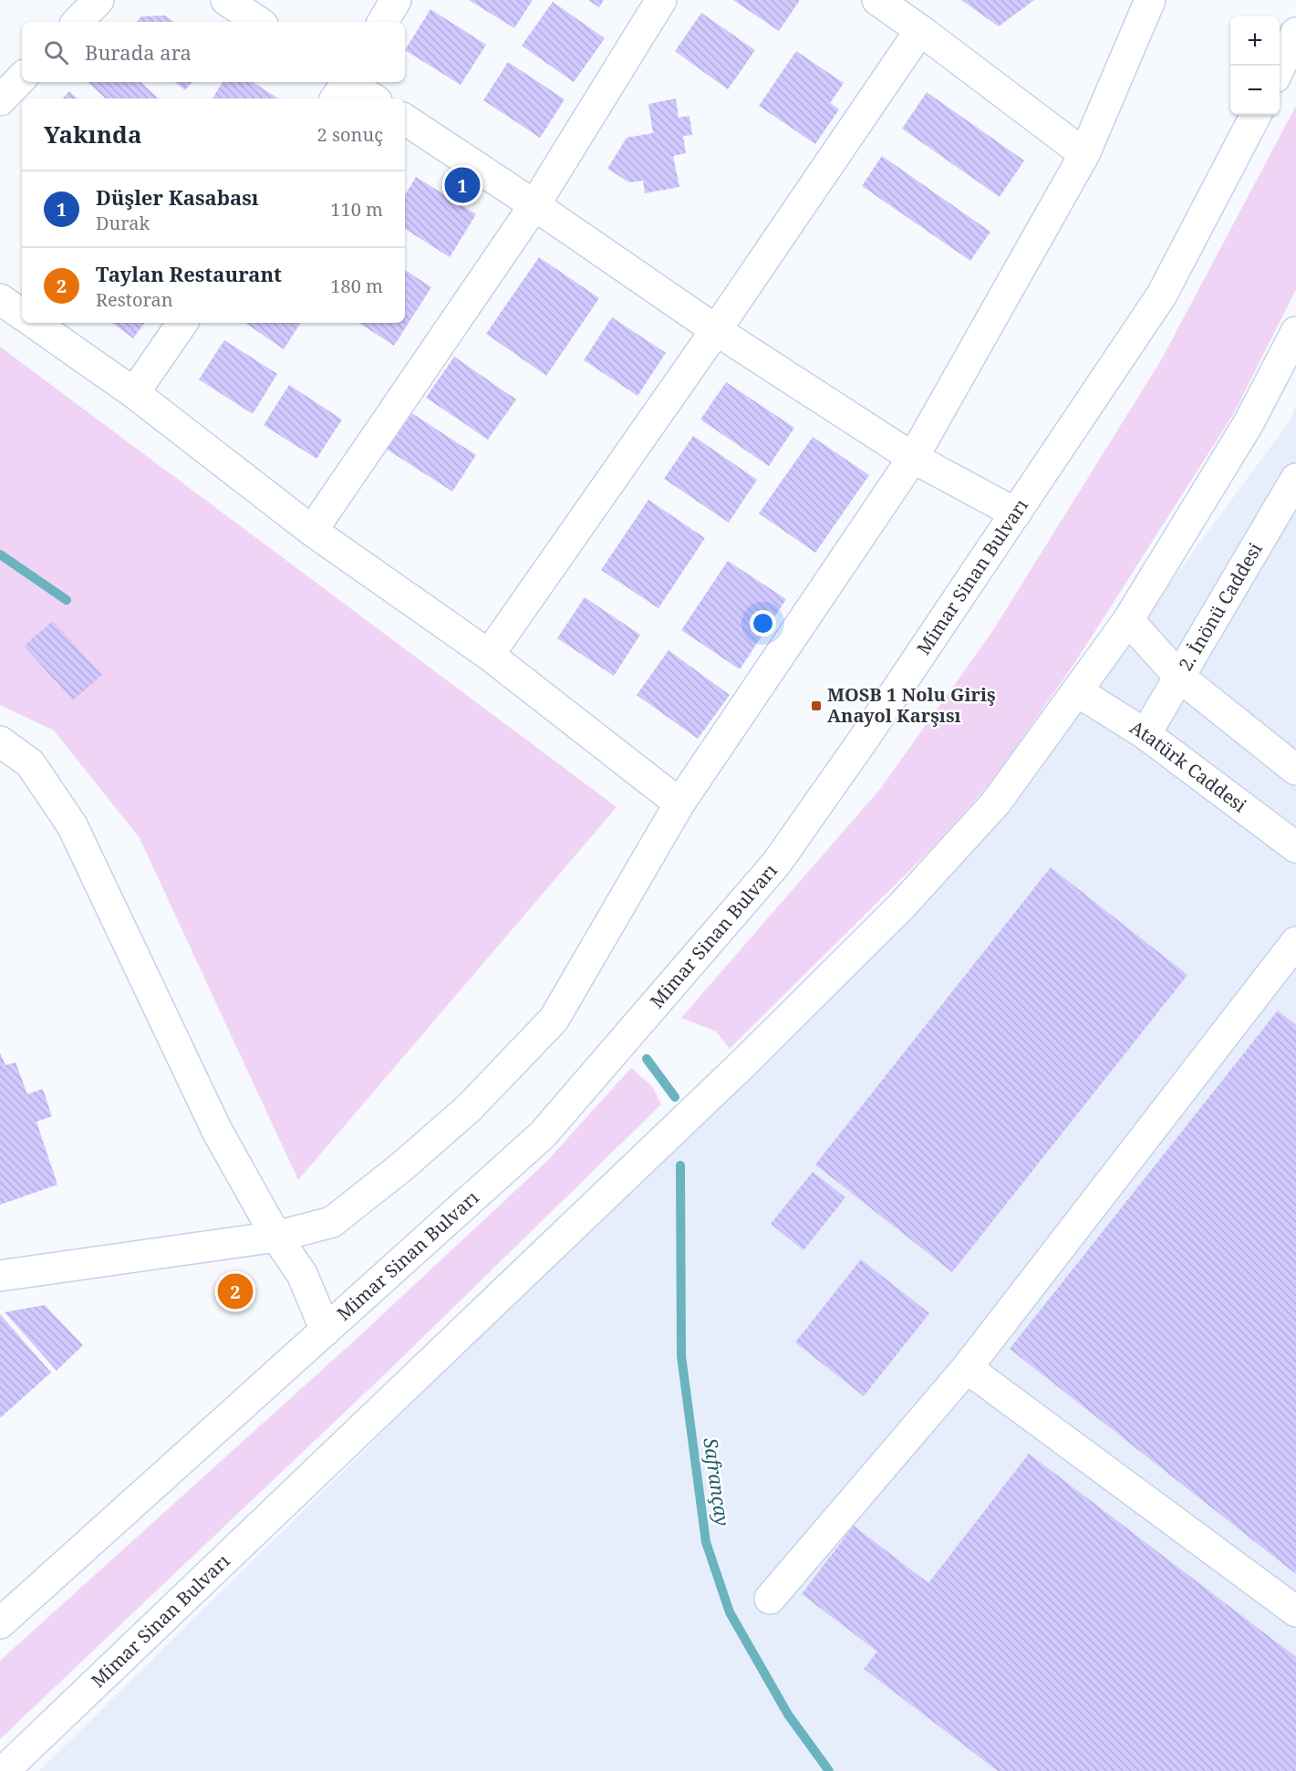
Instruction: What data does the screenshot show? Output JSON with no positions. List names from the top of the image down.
{
  "streets": {
    "main road": ["Mimar Sinan Bulvarı", "2. İnönü Caddesi", "Atatürk Caddesi"]
  },
  "crossings": [
    ["Mimar Sinan Bulvarı", "Atatürk Caddesi"],
    ["2. İnönü Caddesi", "Atatürk Caddesi"]
  ],
  "water": ["Safrançay"],
  "places": {
    "transit": ["MOSB 1 Nolu Giriş Anayol Karşısı"]
  },
  "page": {
    "map_buttons": ["+", "−"],
    "search": "Burada ara",
    "heading": ["Yakında", "2 sonuç"],
    "pins": ["1", "2"],
    "list": [
      {
        "mark": "1",
        "name": "Düşler Kasabası",
        "note": "Durak",
        "value": "110 m"
      },
      {
        "mark": "2",
        "name": "Taylan Restaurant",
        "note": "Restoran",
        "value": "180 m"
      }
    ]
  }
}
